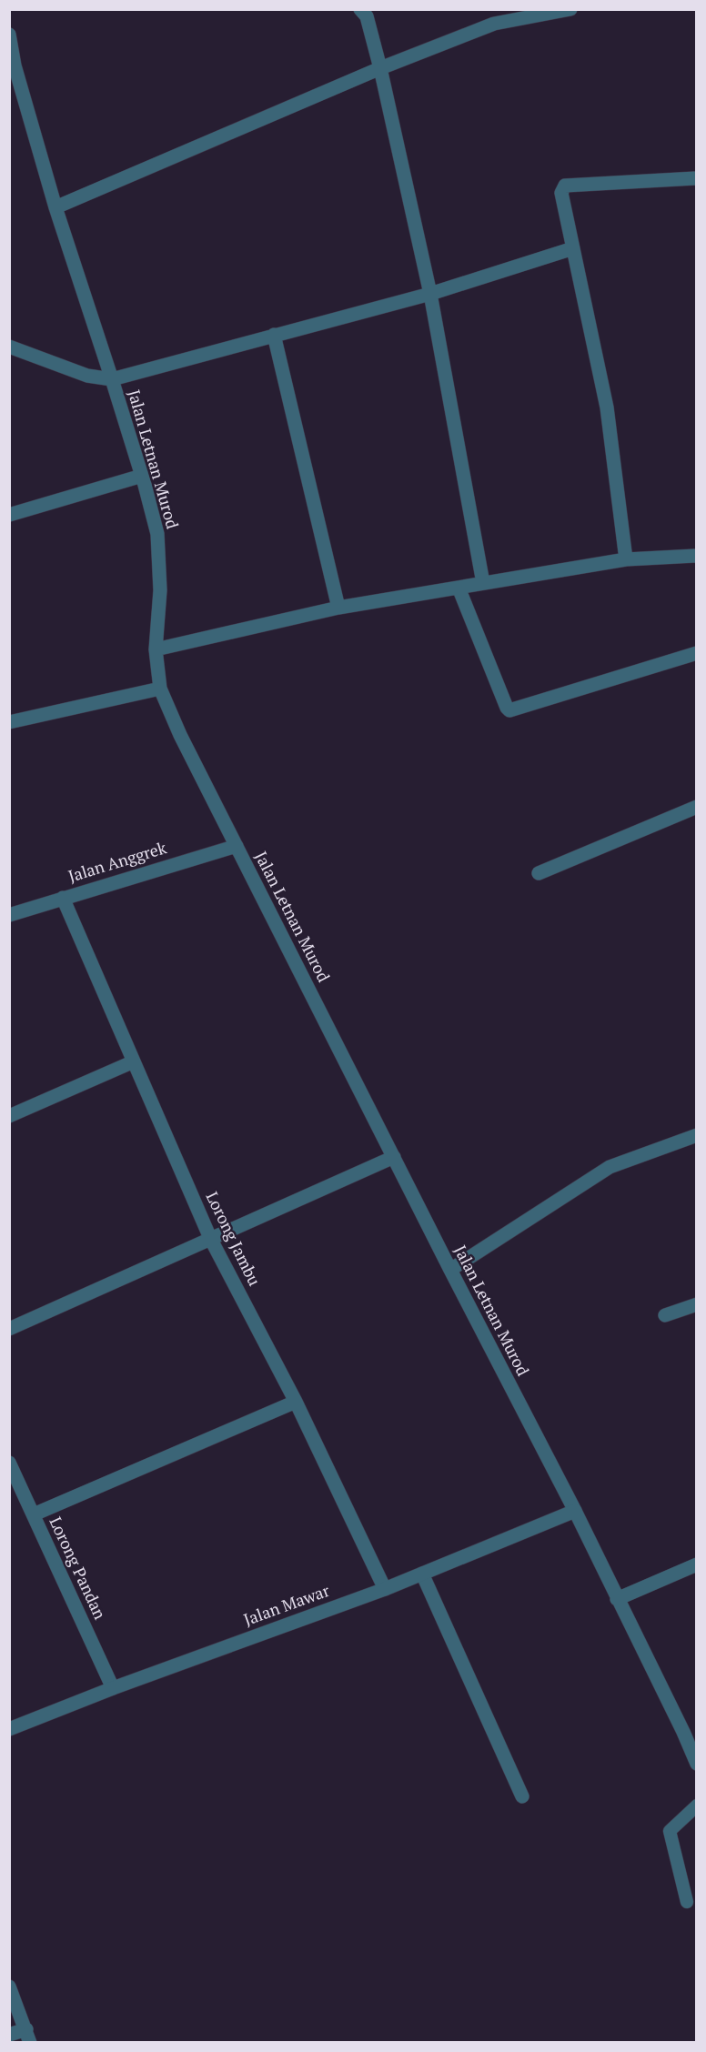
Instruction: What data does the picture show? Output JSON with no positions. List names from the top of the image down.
{
  "streets": {
    "street": [
      "Jalan Letnan Murod",
      "Jalan Anggrek",
      "Lorong Jambu",
      "Lorong Pandan",
      "Jalan Mawar"
    ]
  },
  "crossings": [
    ["Jalan Letnan Murod", "Jalan Anggrek"],
    ["Jalan Letnan Murod", "Jalan Mawar"],
    ["Jalan Anggrek", "Lorong Jambu"],
    ["Lorong Jambu", "Jalan Mawar"],
    ["Lorong Pandan", "Jalan Mawar"]
  ]
}
